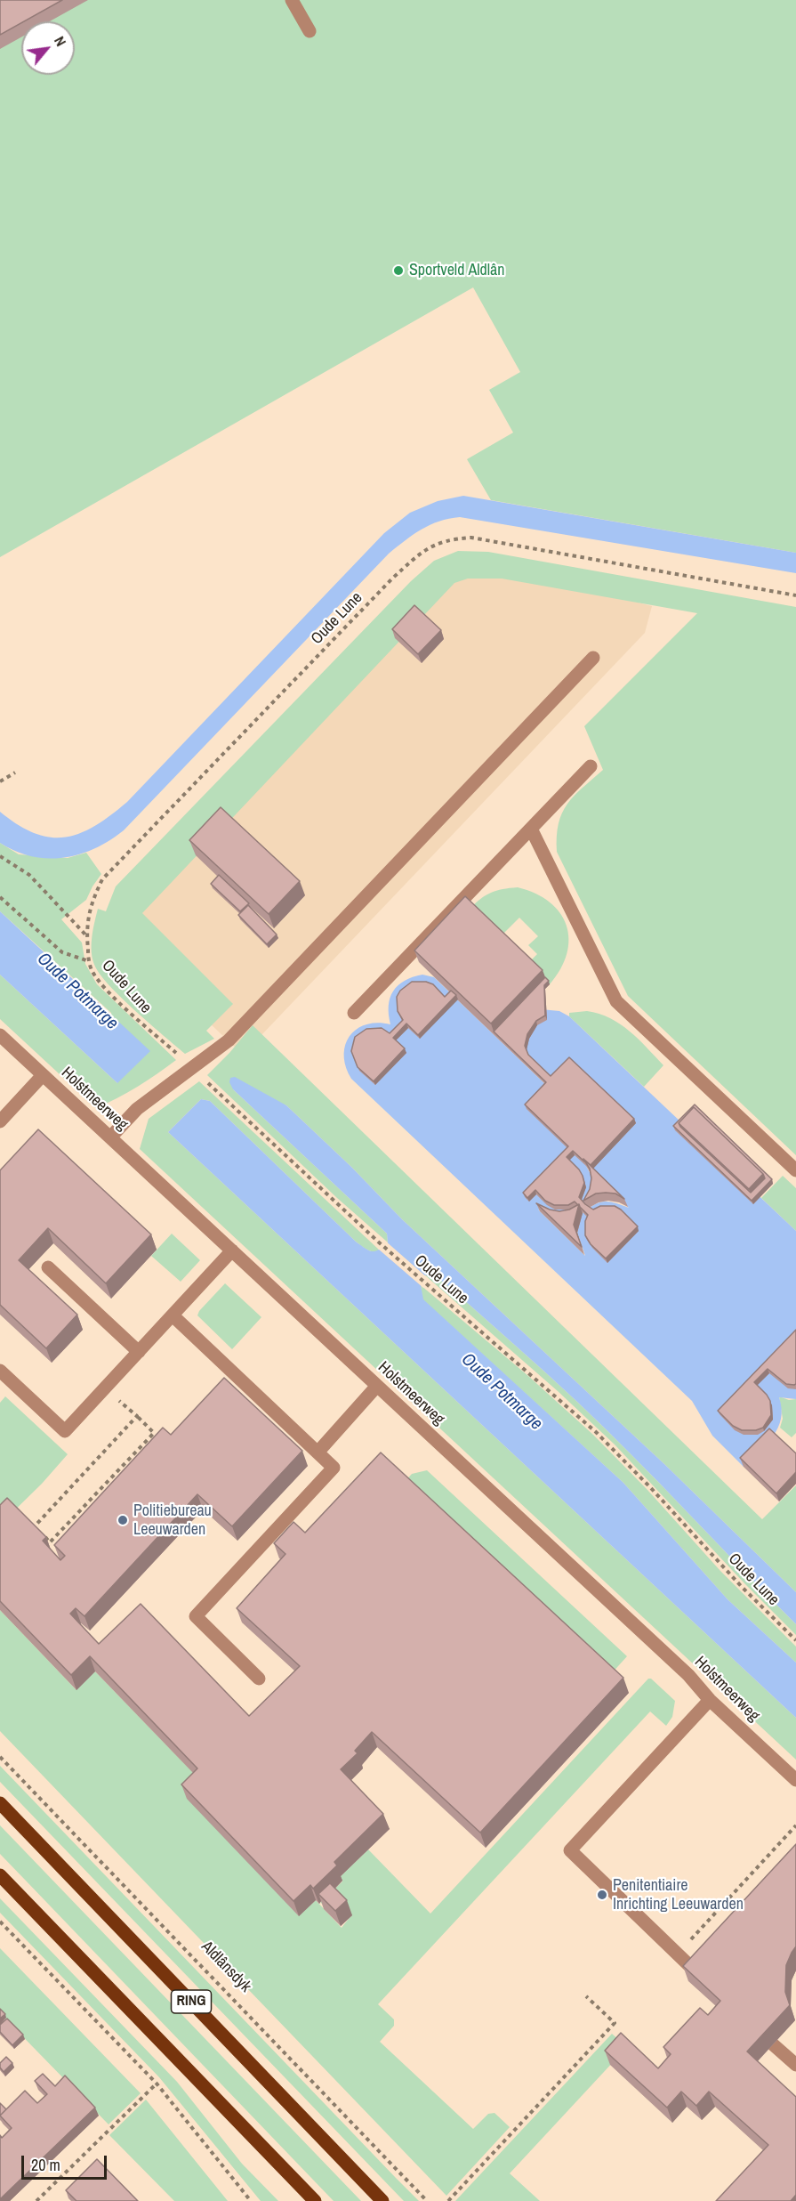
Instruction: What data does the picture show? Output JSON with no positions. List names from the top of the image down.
{
  "streets": {
    "main road": ["RING"],
    "street": ["Holstmeerweg"],
    "path": ["Oude Lune", "Aldlânsdyk"]
  },
  "water": ["Oude Potmarge"],
  "places": ["Sportveld Aldlân", "Politiebureau Leeuwarden", "Penitentiaire Inrichting Leeuwarden"],
  "scale_bar": "20 m",
  "north": "top right"
}
